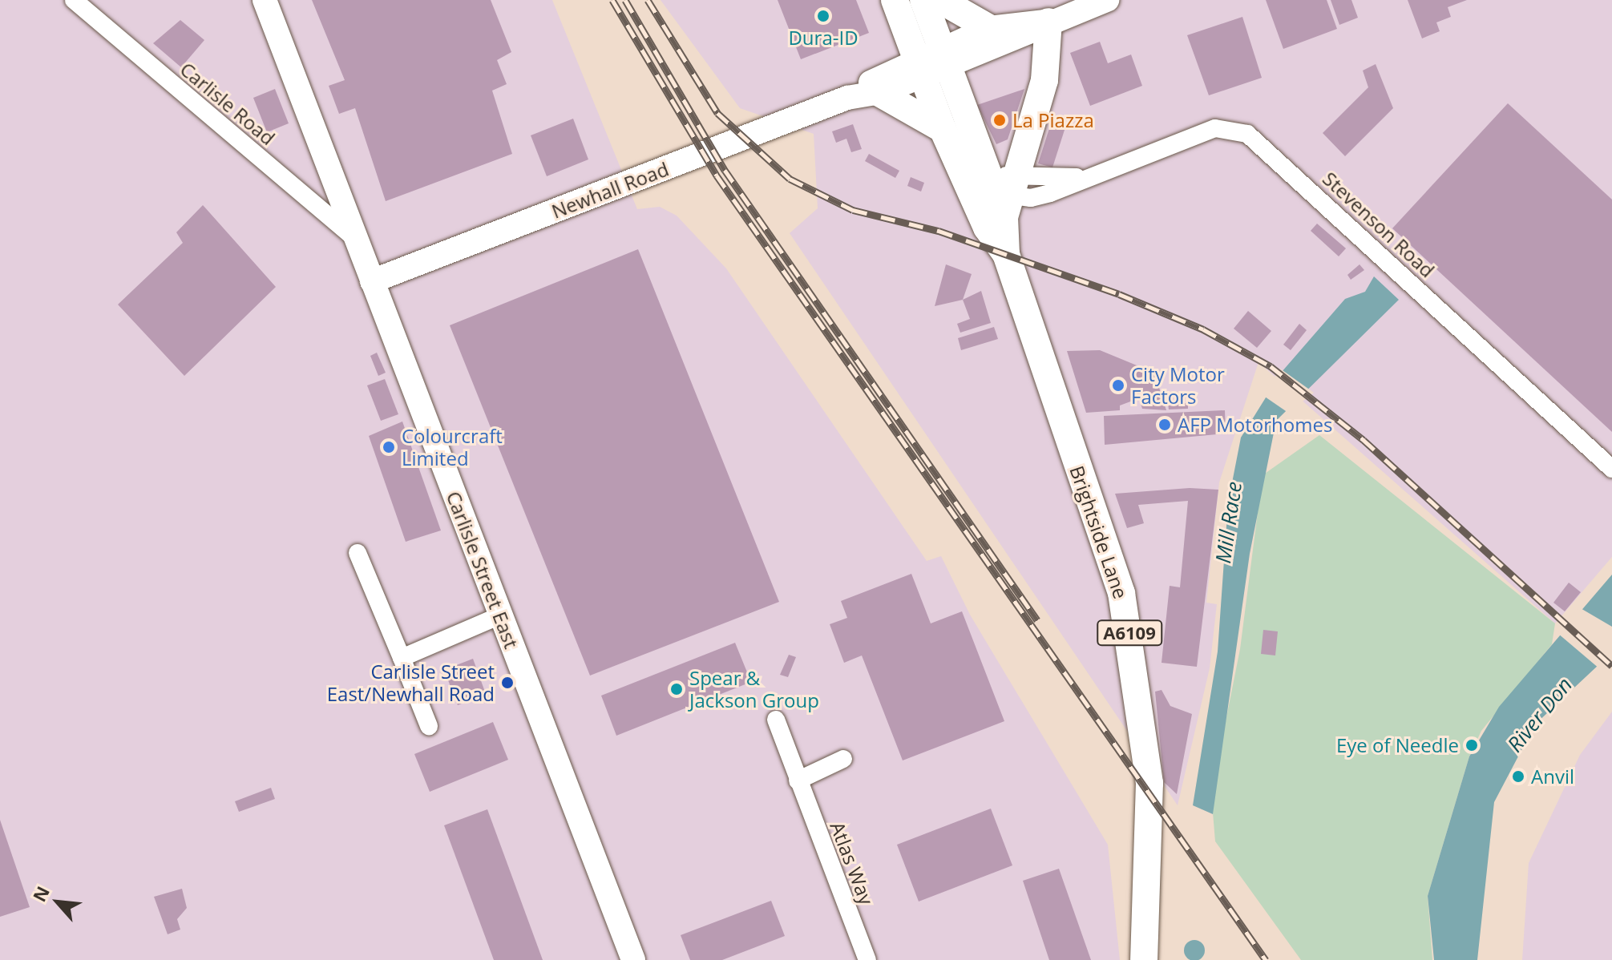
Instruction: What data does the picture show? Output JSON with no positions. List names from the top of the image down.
{
  "streets": {
    "main road": [
      "Newhall Road",
      "Brightside Lane",
      "Carlisle Street East",
      "A6109"
    ],
    "street": ["Carlisle Road", "Stevenson Road", "Atlas Way"]
  },
  "crossings": [
    ["Carlisle Road", "Carlisle Street East"],
    ["Newhall Road", "Brightside Lane"],
    ["Newhall Road", "Carlisle Street East"],
    ["Stevenson Road", "Brightside Lane"],
    ["Brightside Lane", "A6109"]
  ],
  "water": ["Mill Race", "River Don"],
  "places": [
    "Dura-ID",
    "La Piazza",
    "City Motor Factors",
    "AFP Motorhomes",
    "Colourcraft Limited",
    "Carlisle Street East/Newhall Road",
    "Spear & Jackson Group",
    "Eye of Needle",
    "Anvil"
  ],
  "north": "top left"
}
